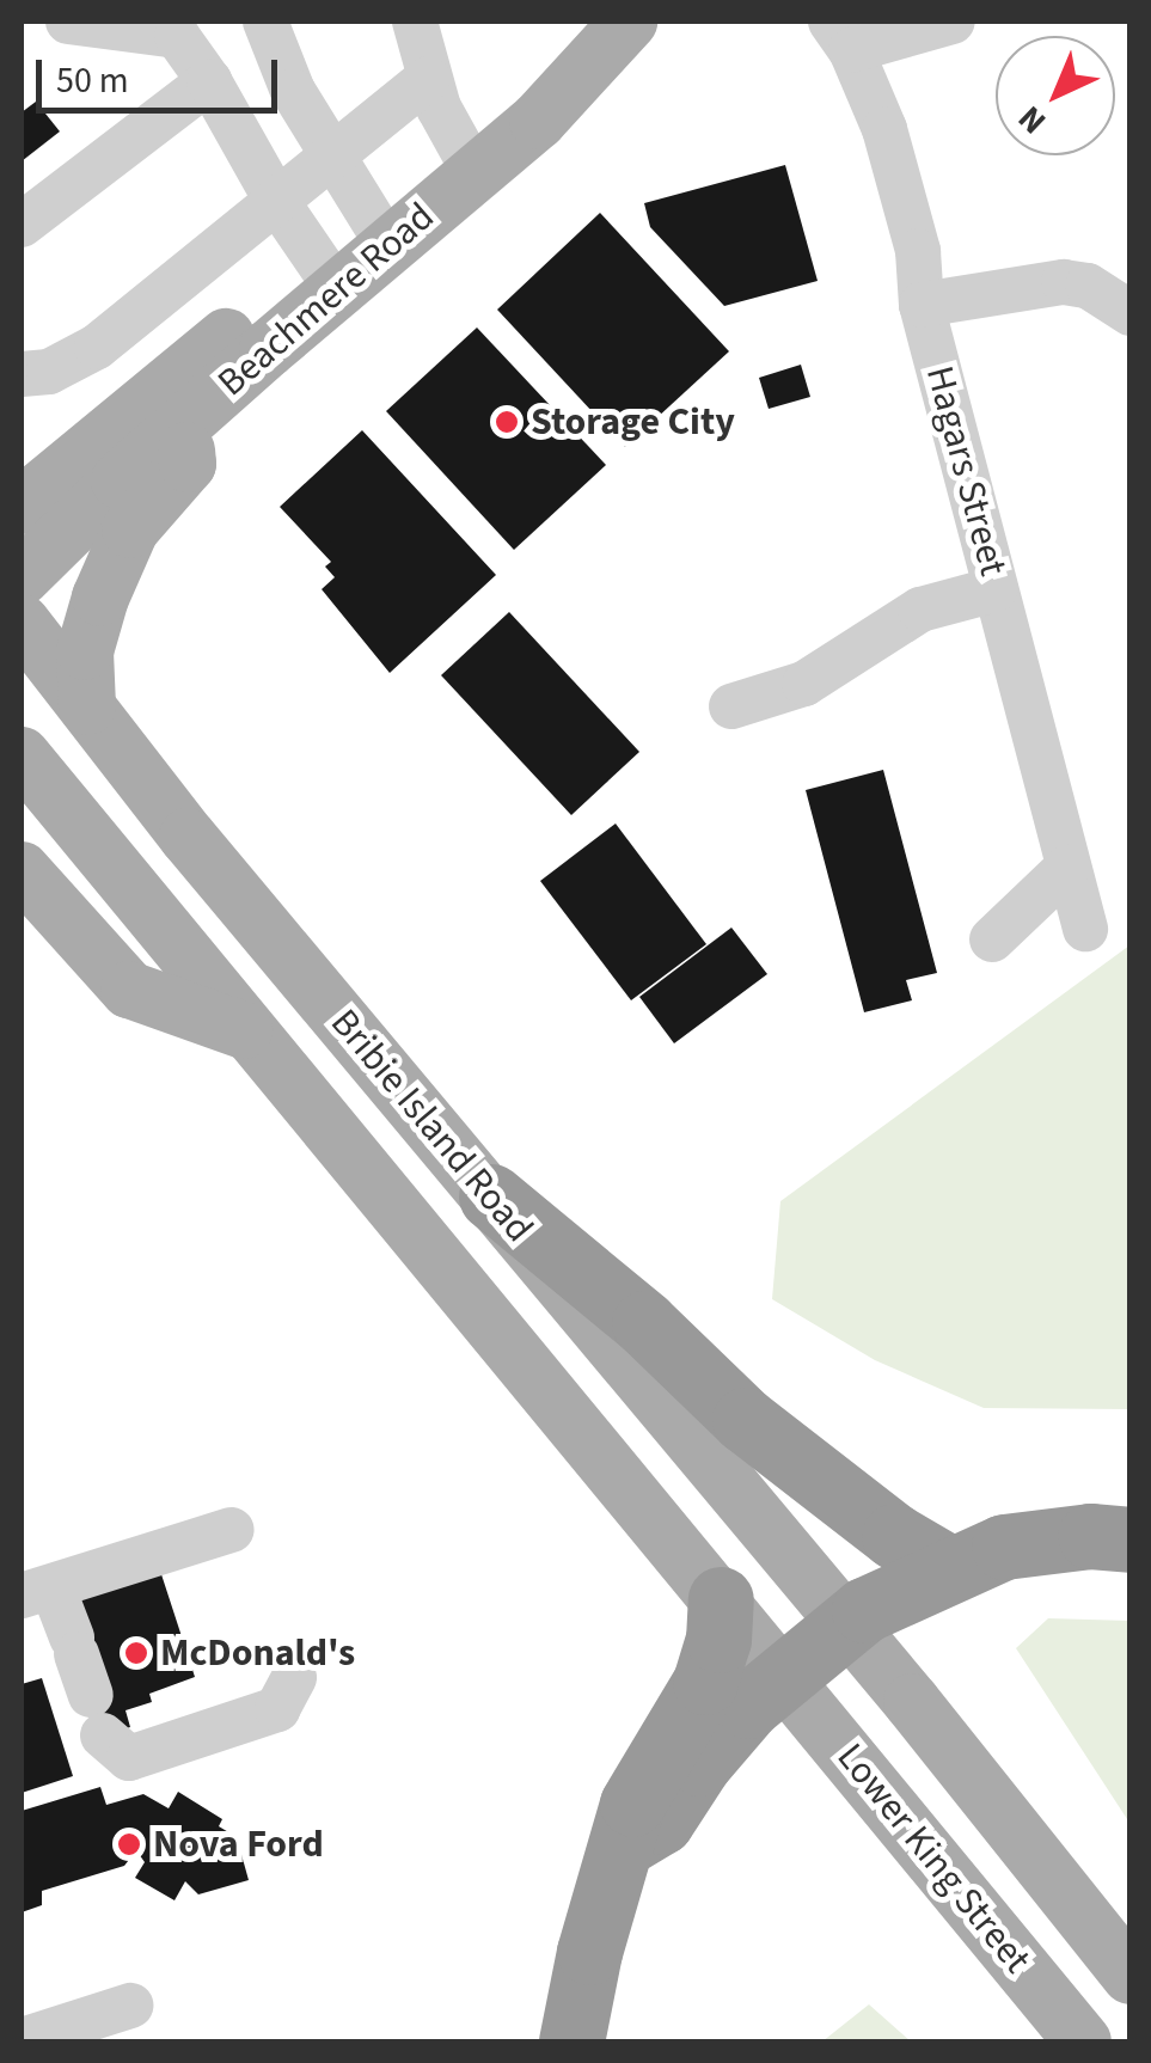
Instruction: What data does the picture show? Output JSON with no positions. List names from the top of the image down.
{
  "streets": {
    "main road": ["Beachmere Road", "Bribie Island Road", "Lower King Street"],
    "street": ["Hagars Street"]
  },
  "crossings": [
    ["Bribie Island Road", "Lower King Street"]
  ],
  "places": ["Storage City", "McDonald's", "Nova Ford"],
  "scale_bar": "50 m",
  "north": "bottom left"
}
